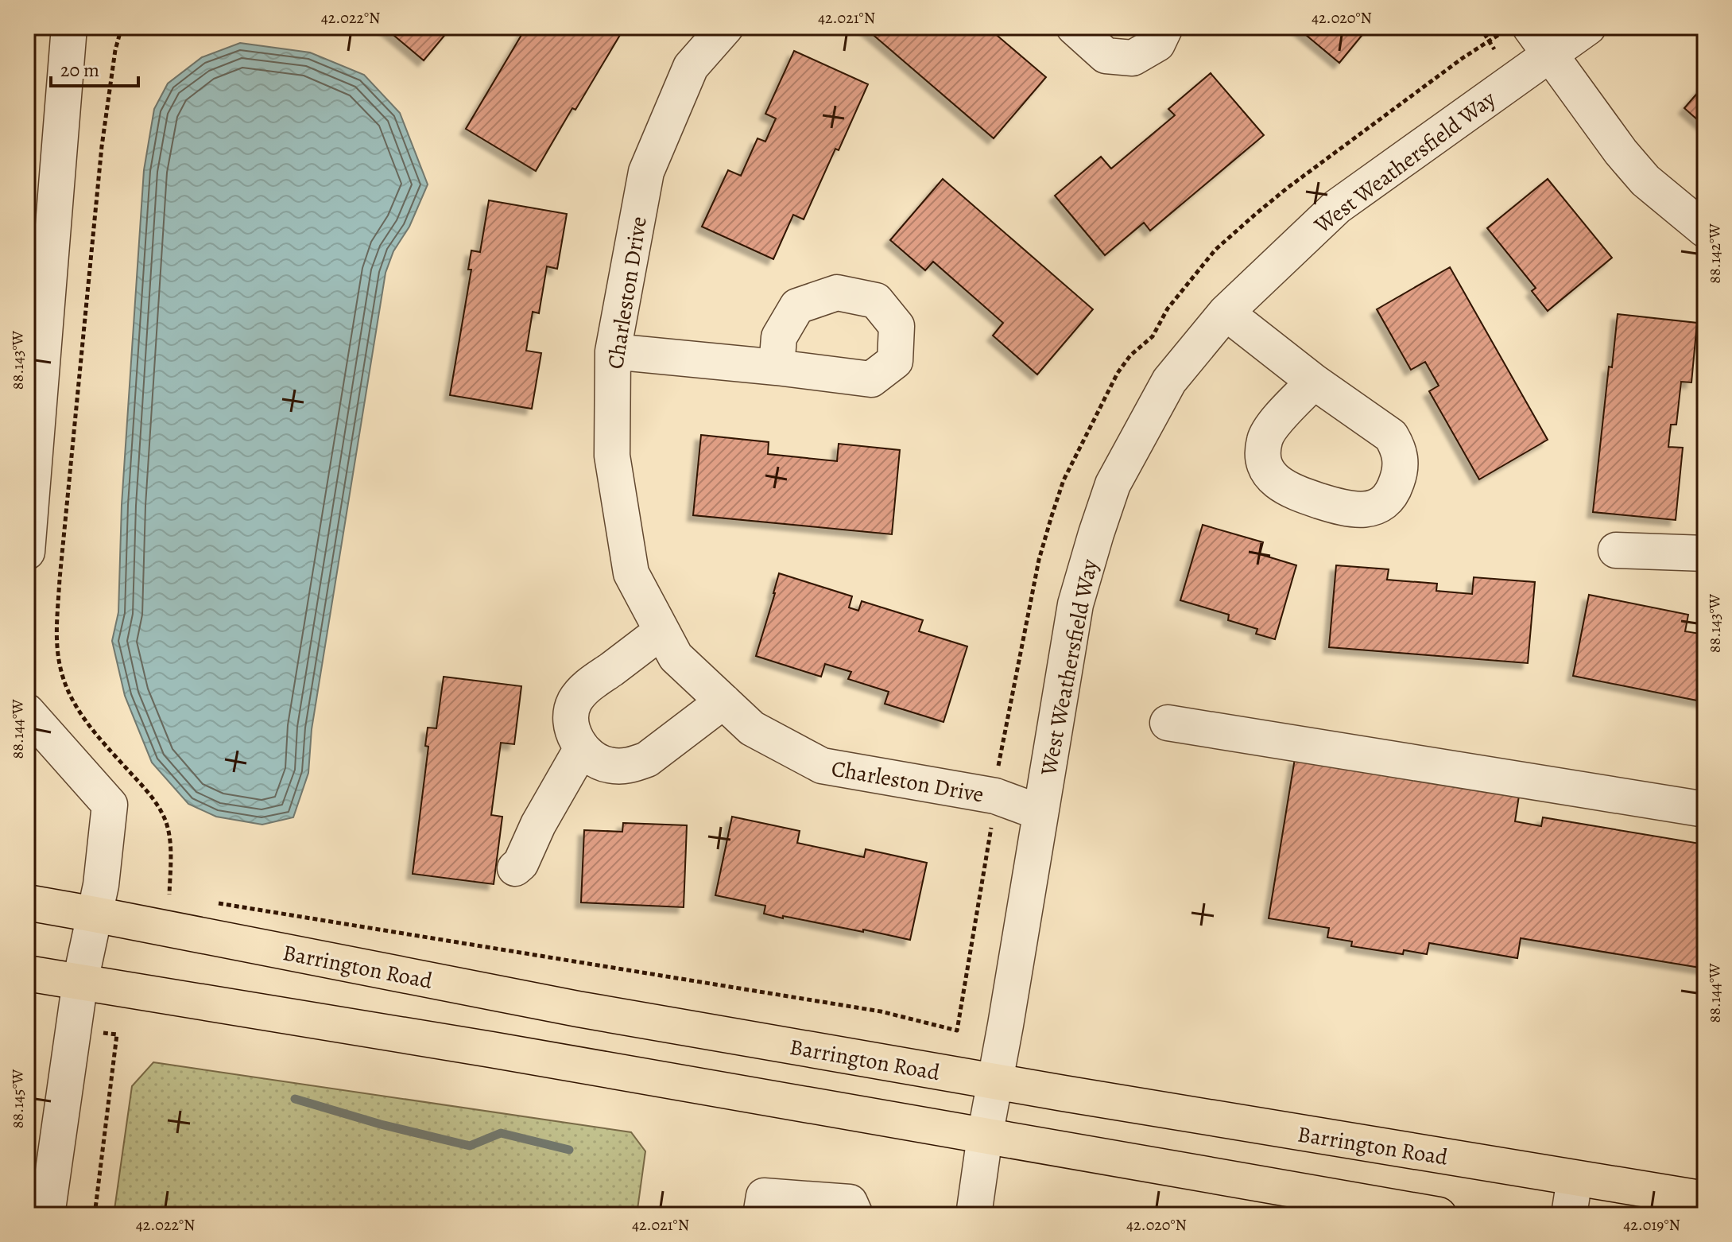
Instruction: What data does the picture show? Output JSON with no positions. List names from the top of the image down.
{
  "streets": {
    "main road": ["Barrington Road"],
    "street": ["West Weathersfield Way", "Charleston Drive"]
  },
  "crossings": [
    ["West Weathersfield Way", "Charleston Drive"],
    ["West Weathersfield Way", "Barrington Road"]
  ],
  "scale_bar": "20 m",
  "coordinates": [
    "42.022°N",
    "42.021°N",
    "42.020°N",
    "88.142°W",
    "88.143°W",
    "88.144°W",
    "88.145°W",
    "42.019°N"
  ]
}
